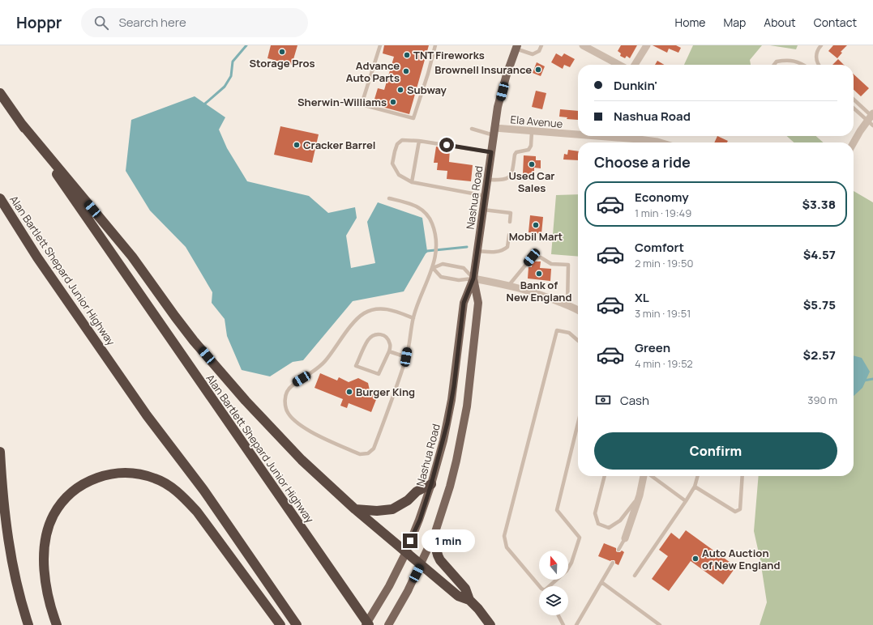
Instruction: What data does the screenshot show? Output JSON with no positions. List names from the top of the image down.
{
  "streets": {
    "highway": ["Alan Bartlett Shepard Junior Highway"],
    "main road": ["Nashua Road"],
    "street": ["Ela Avenue"]
  },
  "crossings": [
    ["Ela Avenue", "Nashua Road"]
  ],
  "places": [
    "Storage Pros",
    "TNT Fireworks",
    "Brownell Insurance",
    "Advance Auto Parts",
    "Subway",
    "Sherwin-Williams",
    "Cracker Barrel",
    "Used Car Sales",
    "Mobil Mart",
    "Bank of New England",
    "Burger King",
    "Auto Auction of New England"
  ],
  "north": "top",
  "page": {
    "header": "Hoppr",
    "search": "Search here",
    "nav": [
      "Home",
      "Map",
      "About",
      "Contact"
    ],
    "banner": ["Dunkin'", "Nashua Road"],
    "heading": "Choose a ride",
    "list": [
      {
        "name": "Economy",
        "note": "1 min · 19:49",
        "value": "$3.38"
      },
      {
        "name": "Comfort",
        "note": "2 min · 19:50",
        "value": "$4.57"
      },
      {
        "name": "XL",
        "note": "3 min · 19:51",
        "value": "$5.75"
      },
      {
        "name": "Green",
        "note": "4 min · 19:52",
        "value": "$2.57"
      }
    ],
    "pay": ["Cash", "390 m"],
    "buttons": "Confirm",
    "bubble": "1 min"
  }
}
